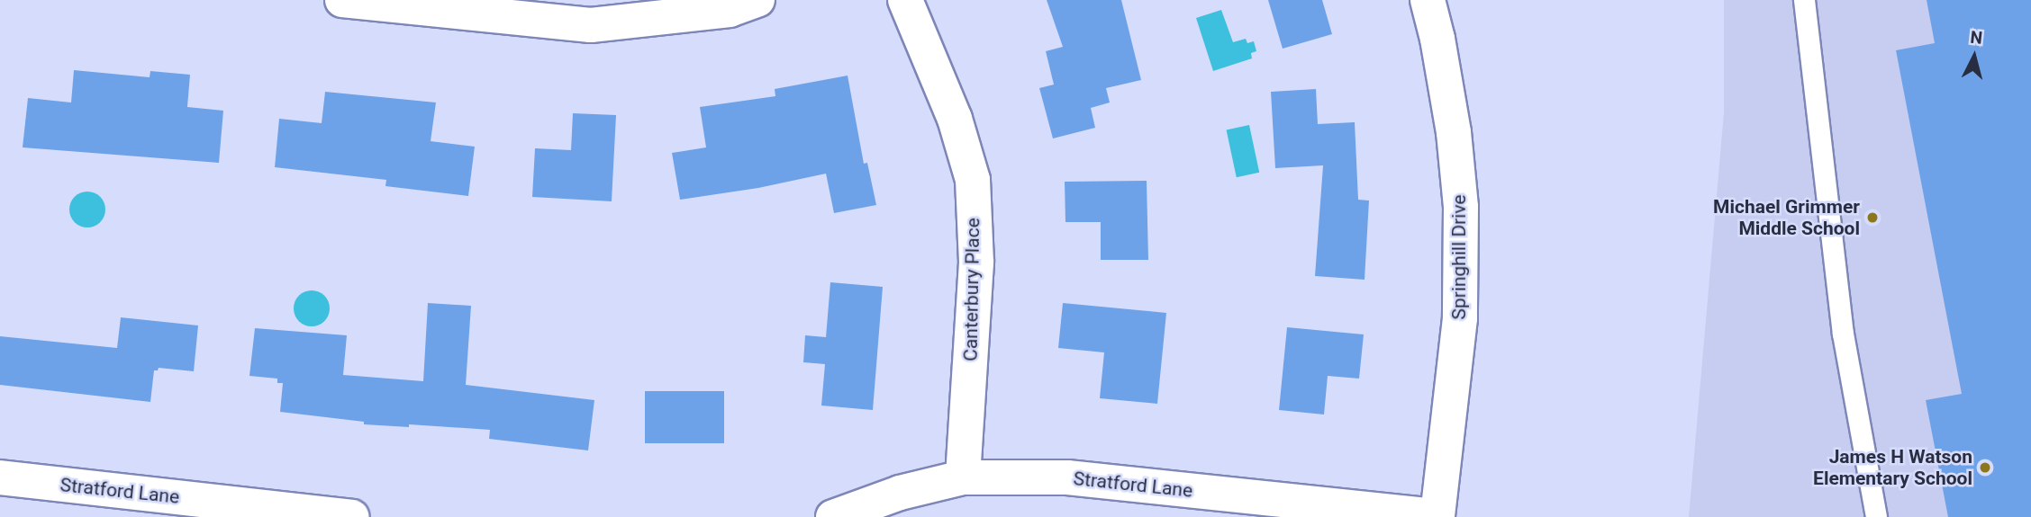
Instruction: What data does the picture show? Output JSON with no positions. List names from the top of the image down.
{
  "streets": {
    "street": ["Springhill Drive", "Canterbury Place", "Stratford Lane"]
  },
  "crossings": [
    ["Springhill Drive", "Stratford Lane"],
    ["Canterbury Place", "Stratford Lane"]
  ],
  "places": ["Michael Grimmer Middle School", "James H Watson Elementary School"],
  "north": "top"
}
